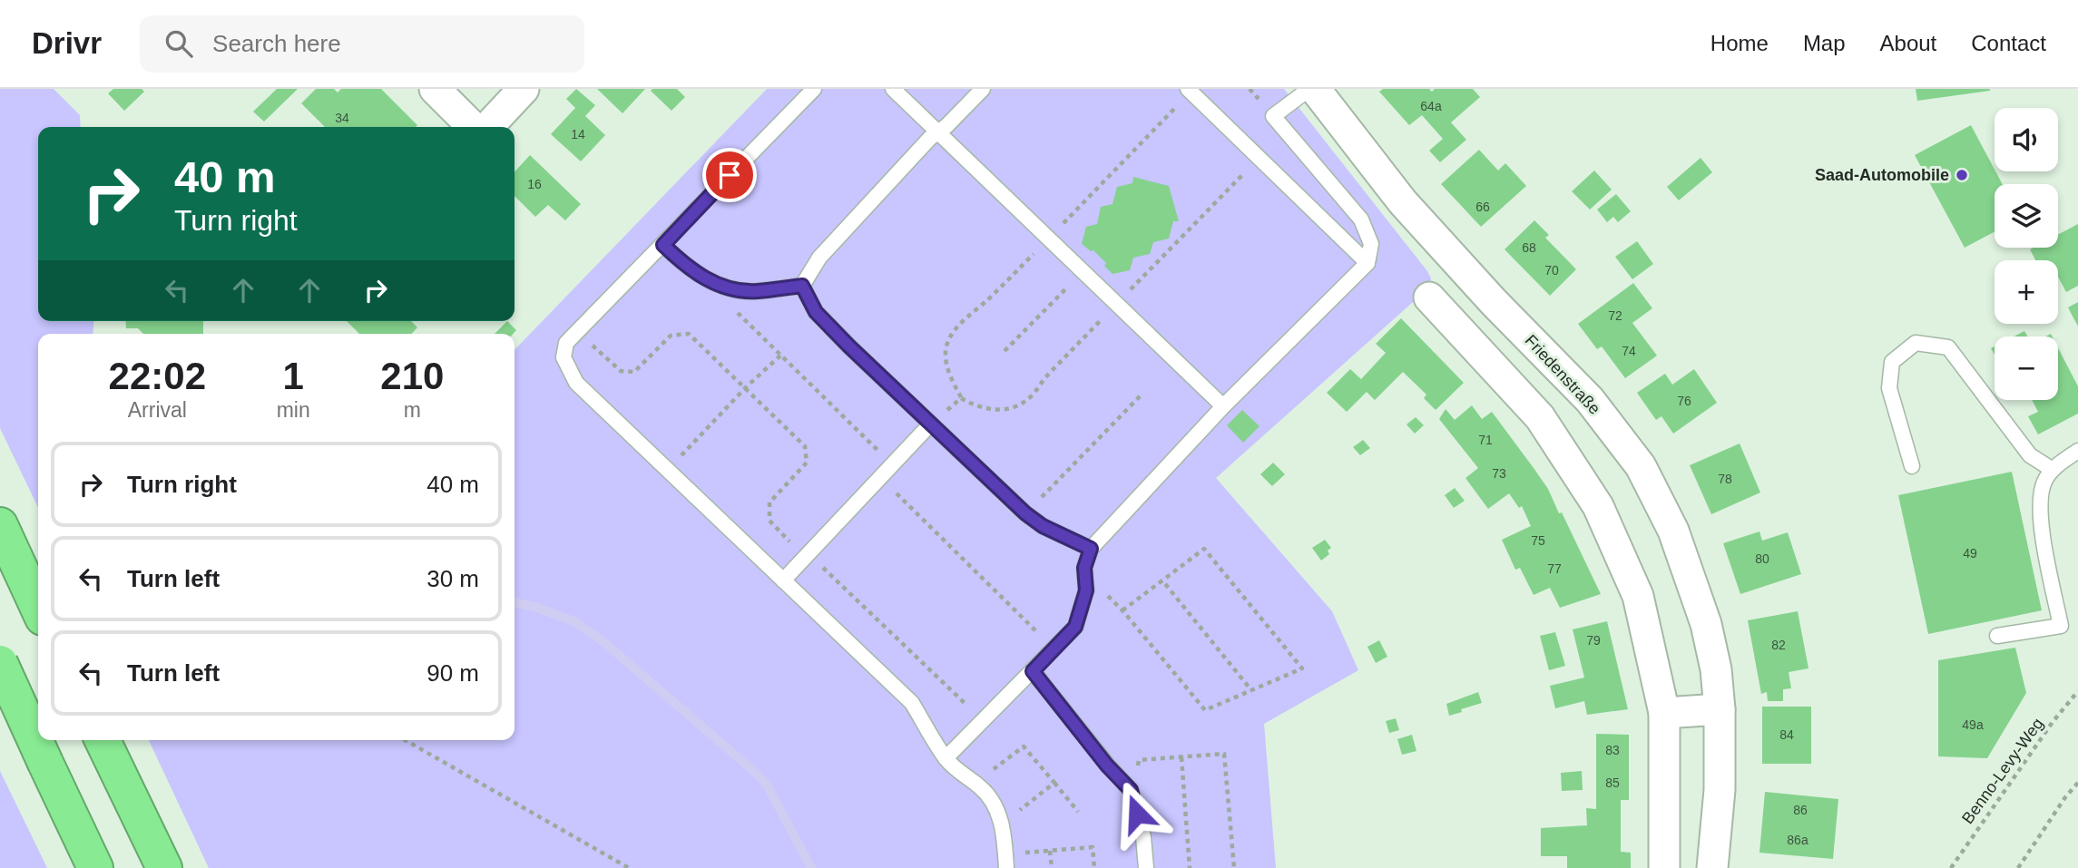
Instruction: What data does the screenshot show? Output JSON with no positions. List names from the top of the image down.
{
  "streets": {
    "street": ["Friedenstraße"],
    "path": ["Benno-Levy-Weg"]
  },
  "places": ["Saad-Automobile"],
  "house_numbers": [
    "64a",
    "34",
    "14",
    "16",
    "66",
    "68",
    "70",
    "72",
    "74",
    "76",
    "71",
    "73",
    "78",
    "75",
    "49",
    "80",
    "77",
    "79",
    "82",
    "49a",
    "84",
    "83",
    "85",
    "86",
    "86a"
  ],
  "page": {
    "header": "Drivr",
    "search": "Search here",
    "nav": [
      "Home",
      "Map",
      "About",
      "Contact"
    ],
    "map_buttons": ["+", "−"],
    "turn": ["40 m", "Turn right"],
    "eta": [
      "22:02",
      "Arrival",
      "1",
      "min",
      "210",
      "m"
    ],
    "list": [
      {
        "name": "Turn right",
        "value": "40 m"
      },
      {
        "name": "Turn left",
        "value": "30 m"
      },
      {
        "name": "Turn left",
        "value": "90 m"
      }
    ]
  }
}
